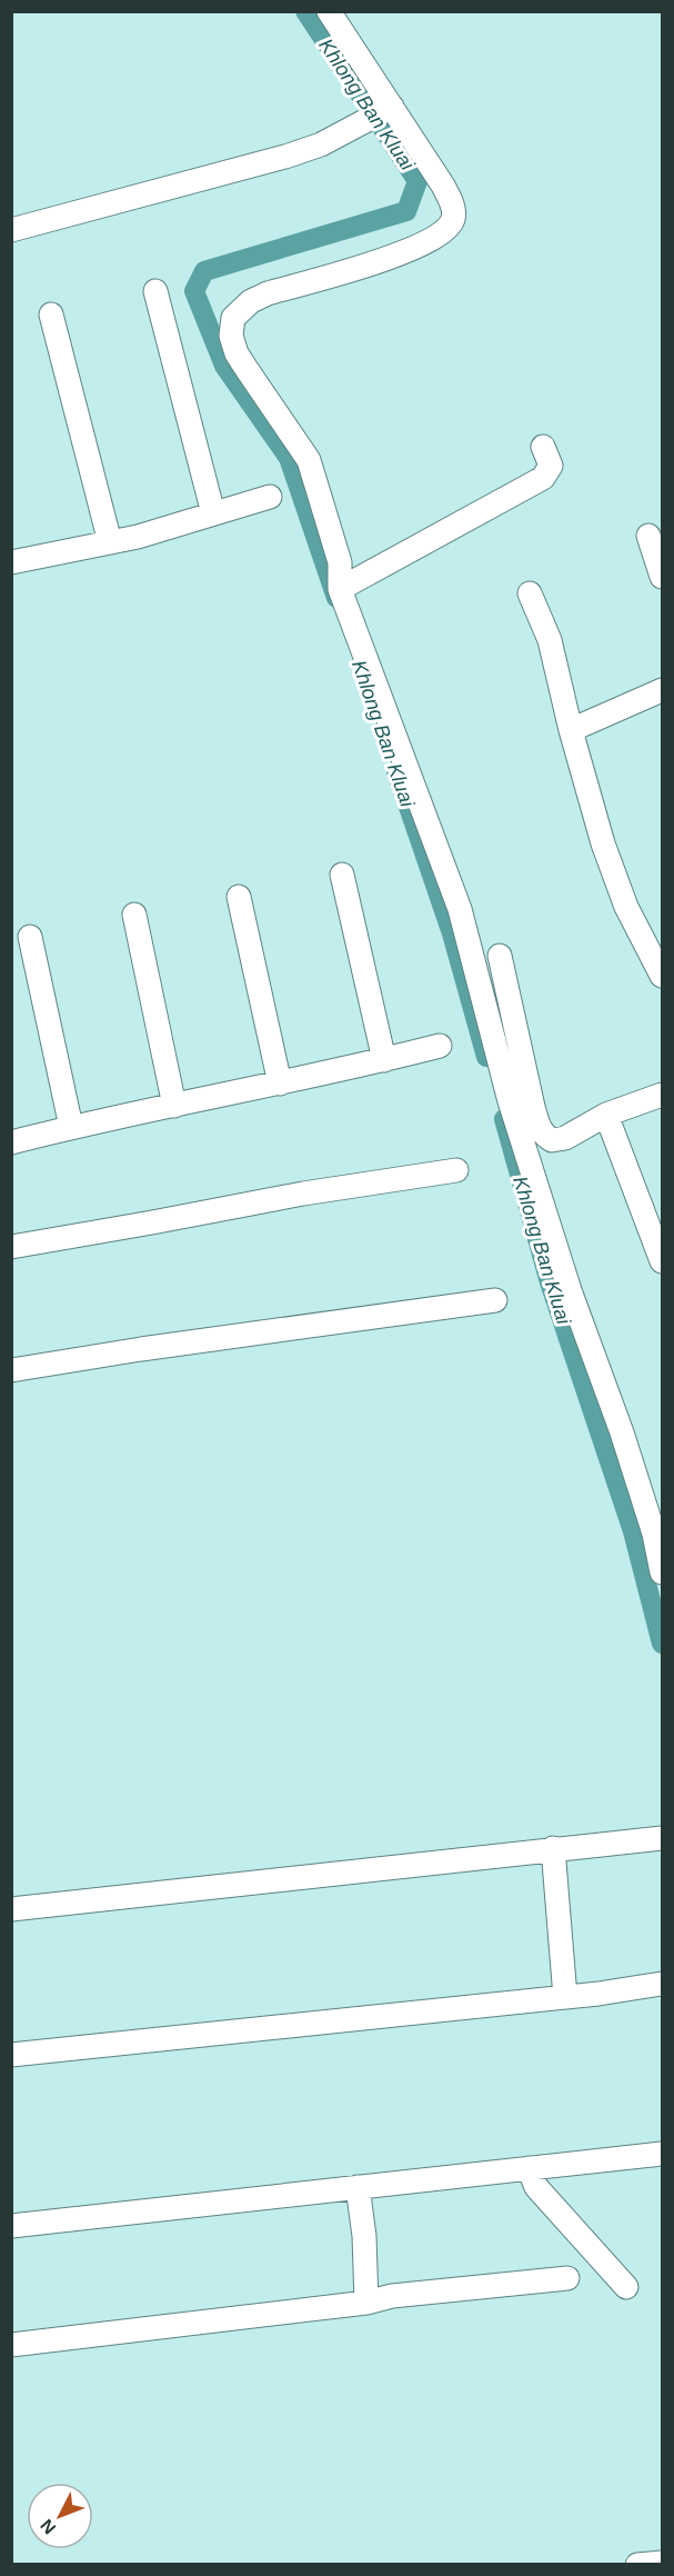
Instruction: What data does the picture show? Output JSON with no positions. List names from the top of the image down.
{
  "water": ["Khlong Ban Kluai"],
  "north": "bottom left"
}
